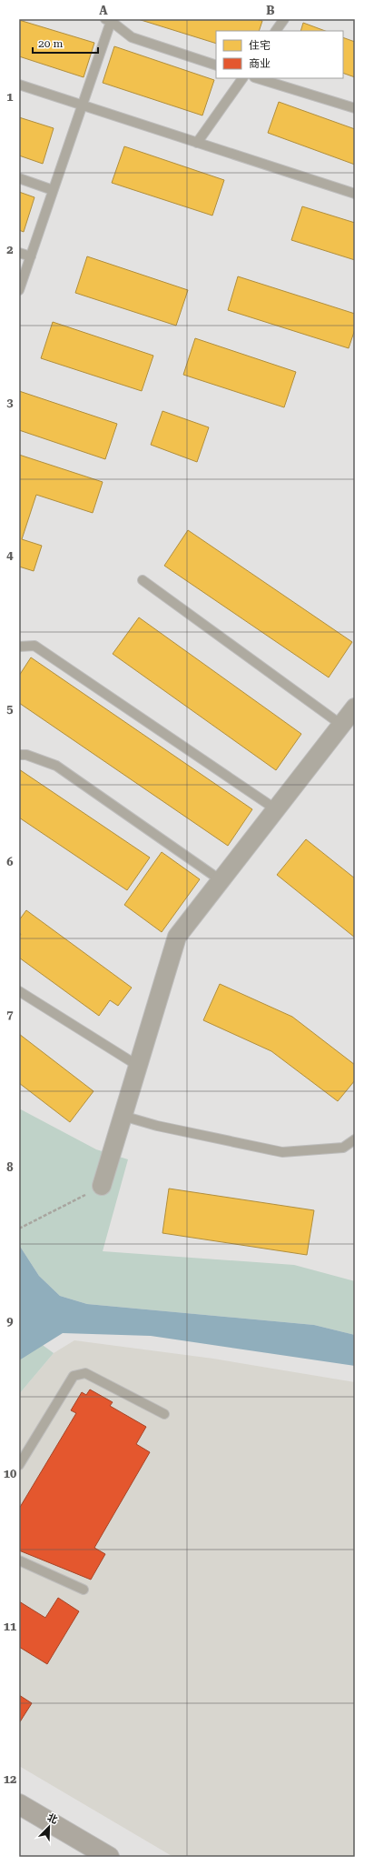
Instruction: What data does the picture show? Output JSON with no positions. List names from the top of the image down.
{
  "legend": ["住宅", "商业"],
  "scale_bar": "20 m",
  "north": "top right",
  "grid": {
    "columns": ["A", "B"],
    "rows": [
      "1",
      "2",
      "3",
      "4",
      "5",
      "6",
      "7",
      "8",
      "9",
      "10",
      "11",
      "12"
    ]
  }
}
